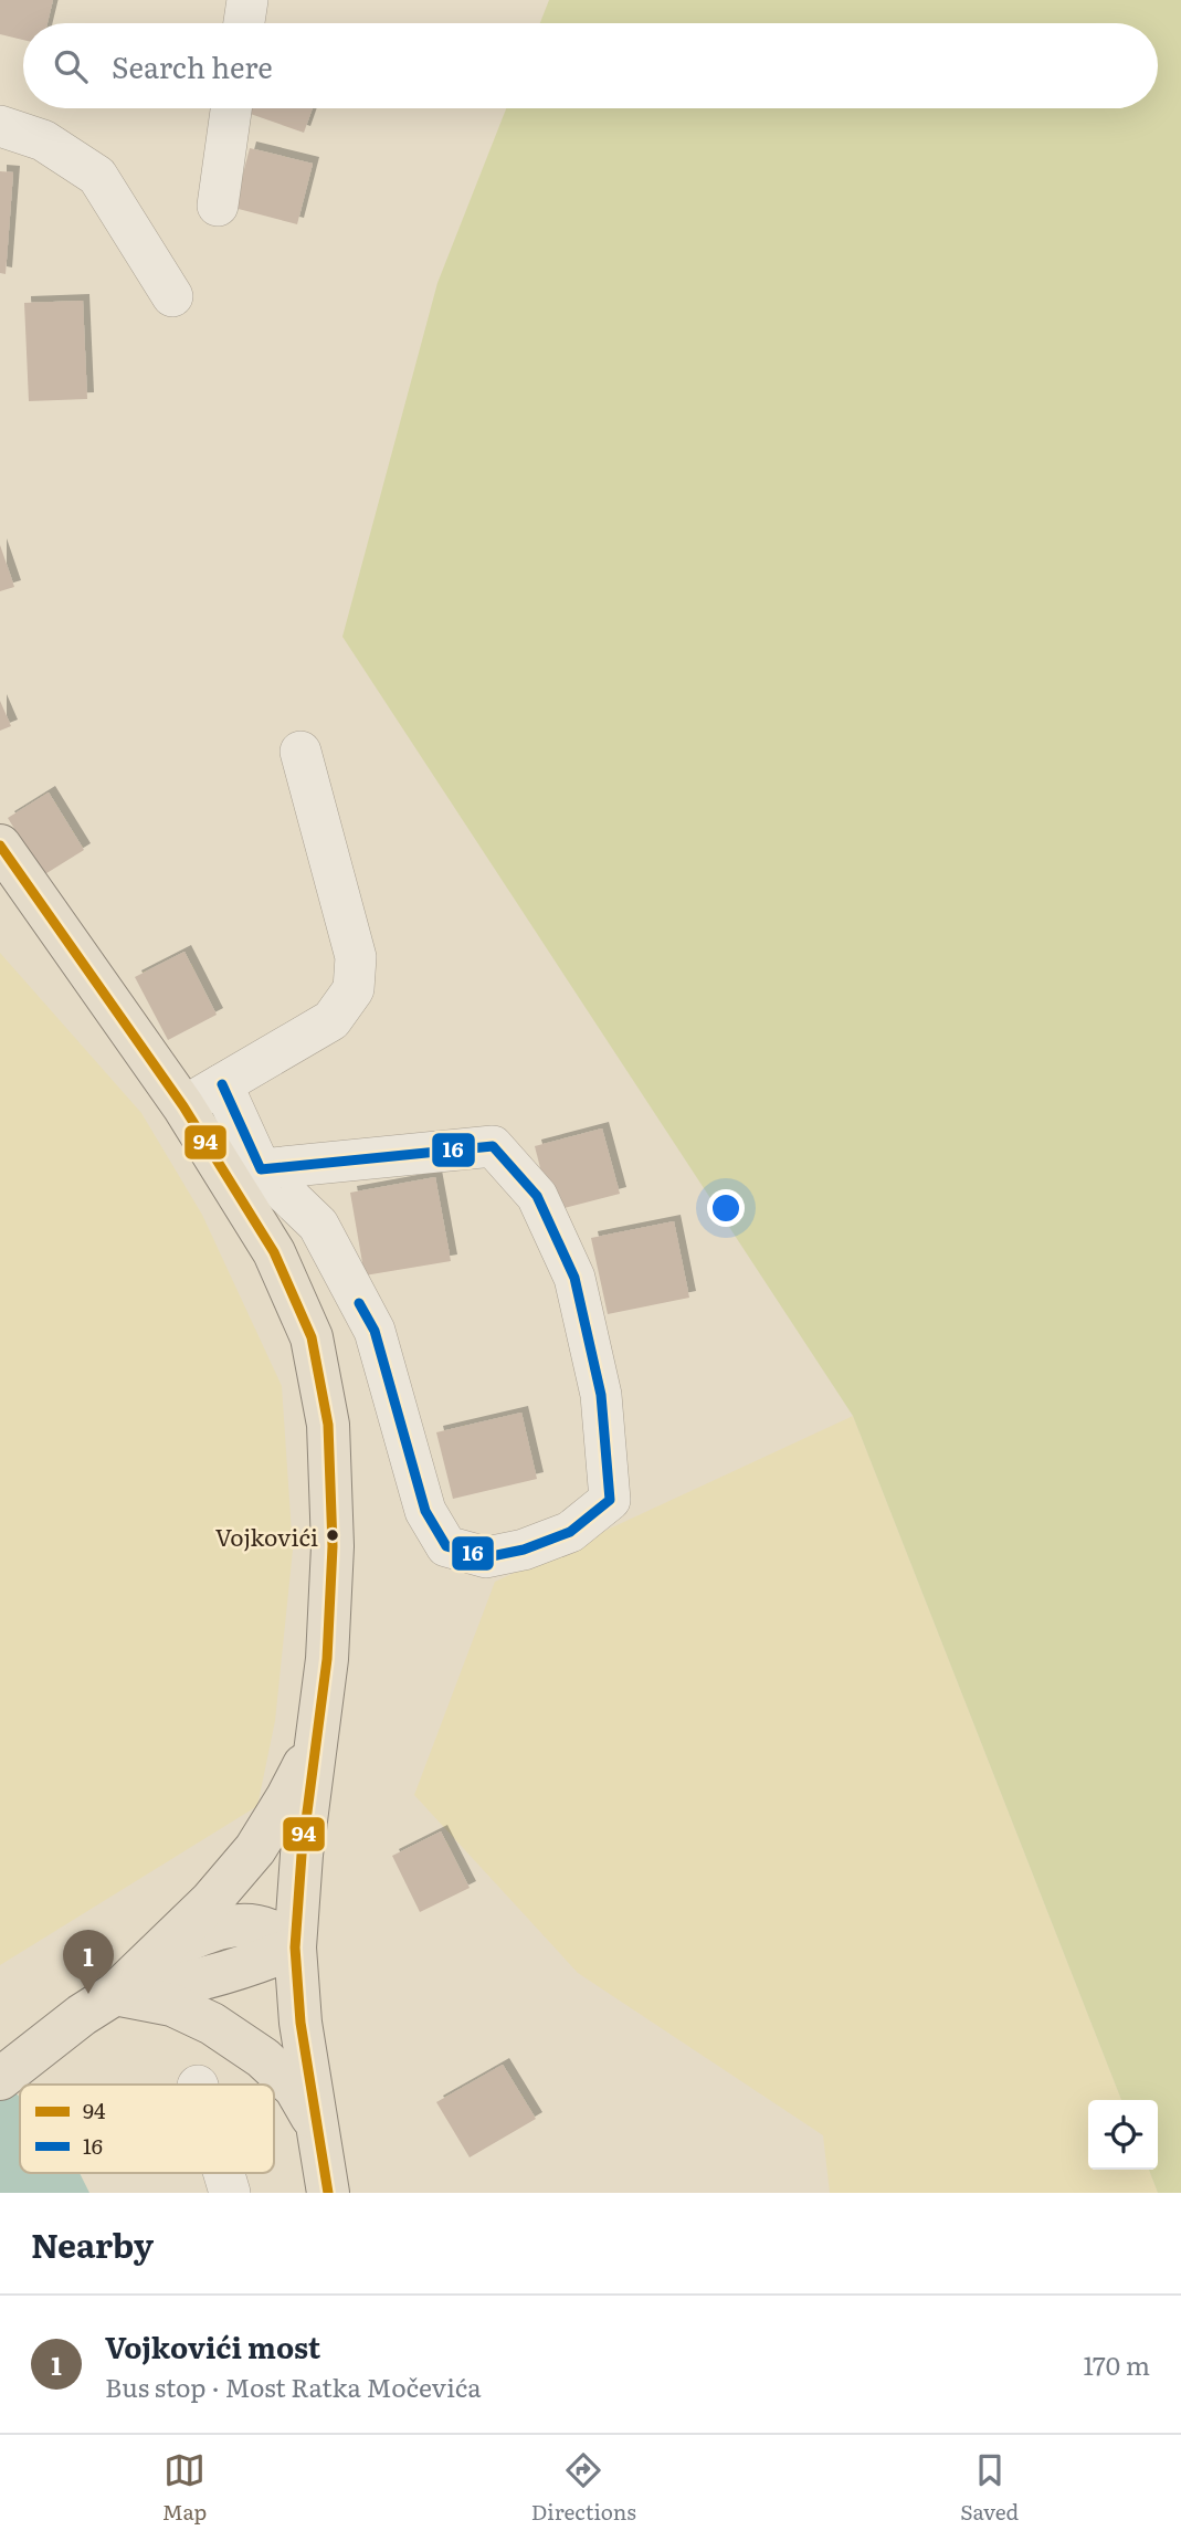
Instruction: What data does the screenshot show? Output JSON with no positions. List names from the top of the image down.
{
  "places": ["Vojkovići"],
  "lines": ["transit line 94", "transit line 16"],
  "legend": ["94", "16"],
  "page": {
    "search": "Search here",
    "pins": "1",
    "heading": "Nearby",
    "list": [
      {
        "mark": "1",
        "name": "Vojkovići most",
        "note": "Bus stop · Most Ratka Močevića",
        "value": "170 m"
      }
    ],
    "nav": ["Map", "Directions", "Saved"]
  }
}
